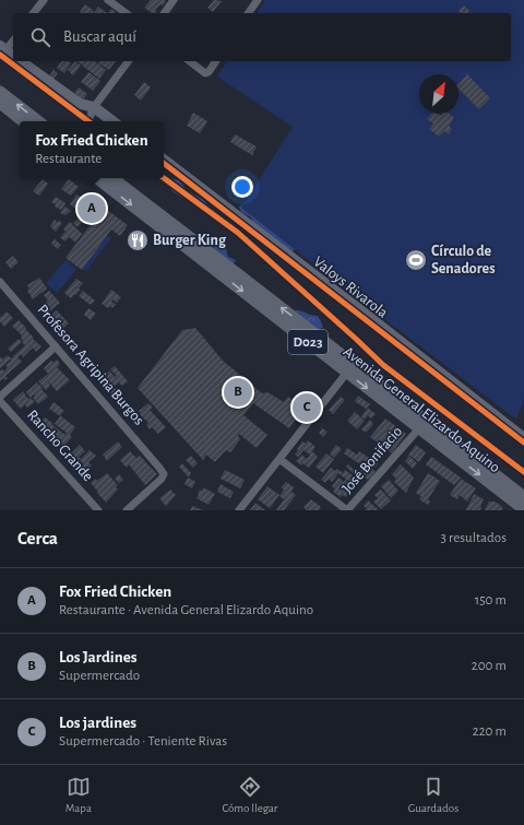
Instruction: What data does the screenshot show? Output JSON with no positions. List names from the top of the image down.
{
  "streets": {
    "main road": ["D023", "Avenida General Elizardo Aquino"],
    "street": [
      "Valoys Rivarola",
      "Profesora Agripina Burgos",
      "Rancho Grande",
      "José Bonifacio"
    ]
  },
  "crossings": [
    ["Avenida General Elizardo Aquino", "José Bonifacio"]
  ],
  "places": {
    "restaurant": ["Burger King"],
    "sports": ["Círculo de Senadores"]
  },
  "north": "top right",
  "page": {
    "search": "Buscar aquí",
    "popup": ["Fox Fried Chicken", "Restaurante"],
    "pins": ["A", "B", "C"],
    "heading": ["Cerca", "3 resultados"],
    "list": [
      {
        "mark": "A",
        "name": "Fox Fried Chicken",
        "note": "Restaurante · Avenida General Elizardo Aquino",
        "value": "150 m"
      },
      {
        "mark": "B",
        "name": "Los Jardines",
        "note": "Supermercado",
        "value": "200 m"
      },
      {
        "mark": "C",
        "name": "Los jardines",
        "note": "Supermercado · Teniente Rivas",
        "value": "220 m"
      }
    ],
    "nav": ["Mapa", "Cómo llegar", "Guardados"]
  }
}
